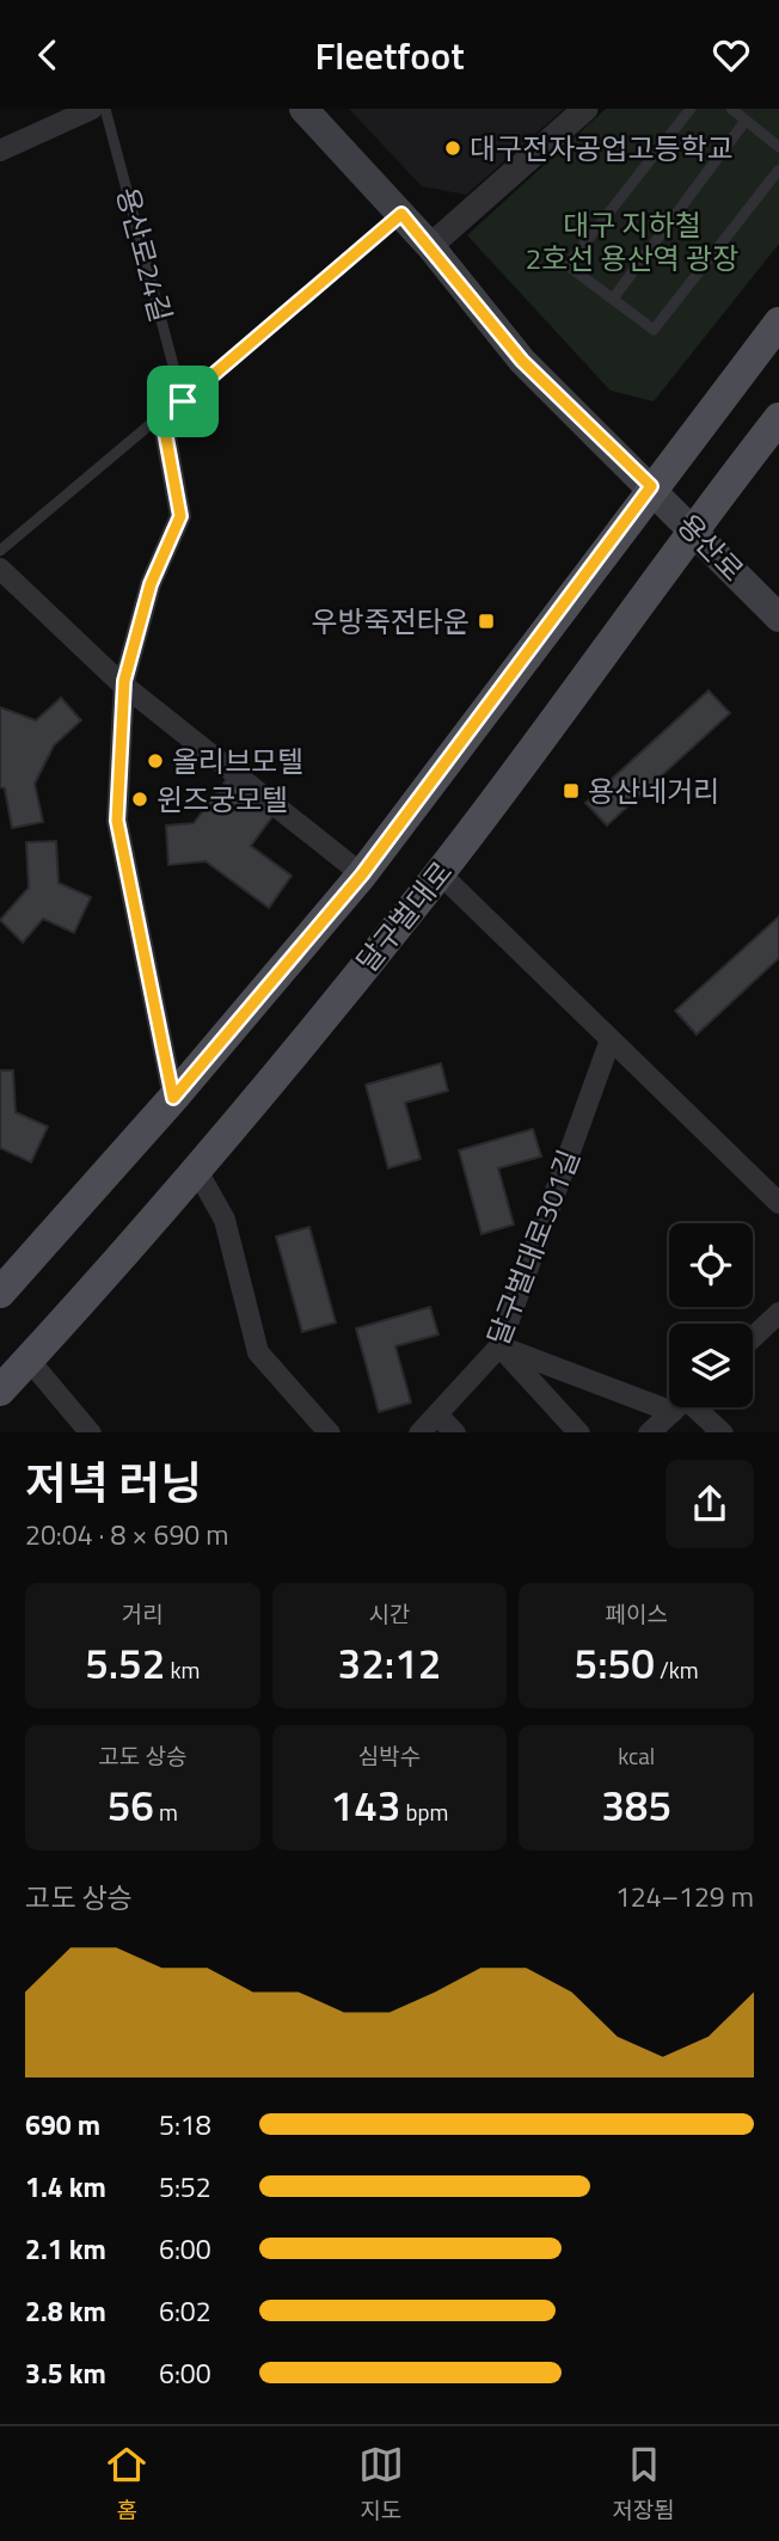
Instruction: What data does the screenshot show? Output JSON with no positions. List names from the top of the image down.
{
  "streets": {
    "main road": ["용산로", "달구벌대로"],
    "street": ["달구벌대로301길"],
    "lane": ["용산로24길"]
  },
  "crossings": [
    ["용산로", "달구벌대로"]
  ],
  "parks": ["대구 지하철 2호선 용산역 광장"],
  "places": {
    "other": ["대구전자공업고등학교", "올리브모텔", "윈즈궁모텔"],
    "transit": ["우방죽전타운", "용산네거리"]
  },
  "page": {
    "header": "Fleetfoot",
    "heading": ["저녁 러닝", "20:04 · 8 × 690 m"],
    "stats": [
      ["거리", "5.52 km"],
      ["시간", "32:12"],
      ["페이스", "5:50 /km"],
      ["고도 상승", "56 m"],
      ["심박수", "143 bpm"],
      ["kcal", "385"]
    ],
    "chart": ["고도 상승", "124–129 m"],
    "list": [
      {
        "name": "690 m",
        "note": "5:18"
      },
      {
        "name": "1.4 km",
        "note": "5:52"
      },
      {
        "name": "2.1 km",
        "note": "6:00"
      },
      {
        "name": "2.8 km",
        "note": "6:02"
      },
      {
        "name": "3.5 km",
        "note": "6:00"
      }
    ],
    "tabs": ["홈", "지도", "저장됨"]
  }
}
